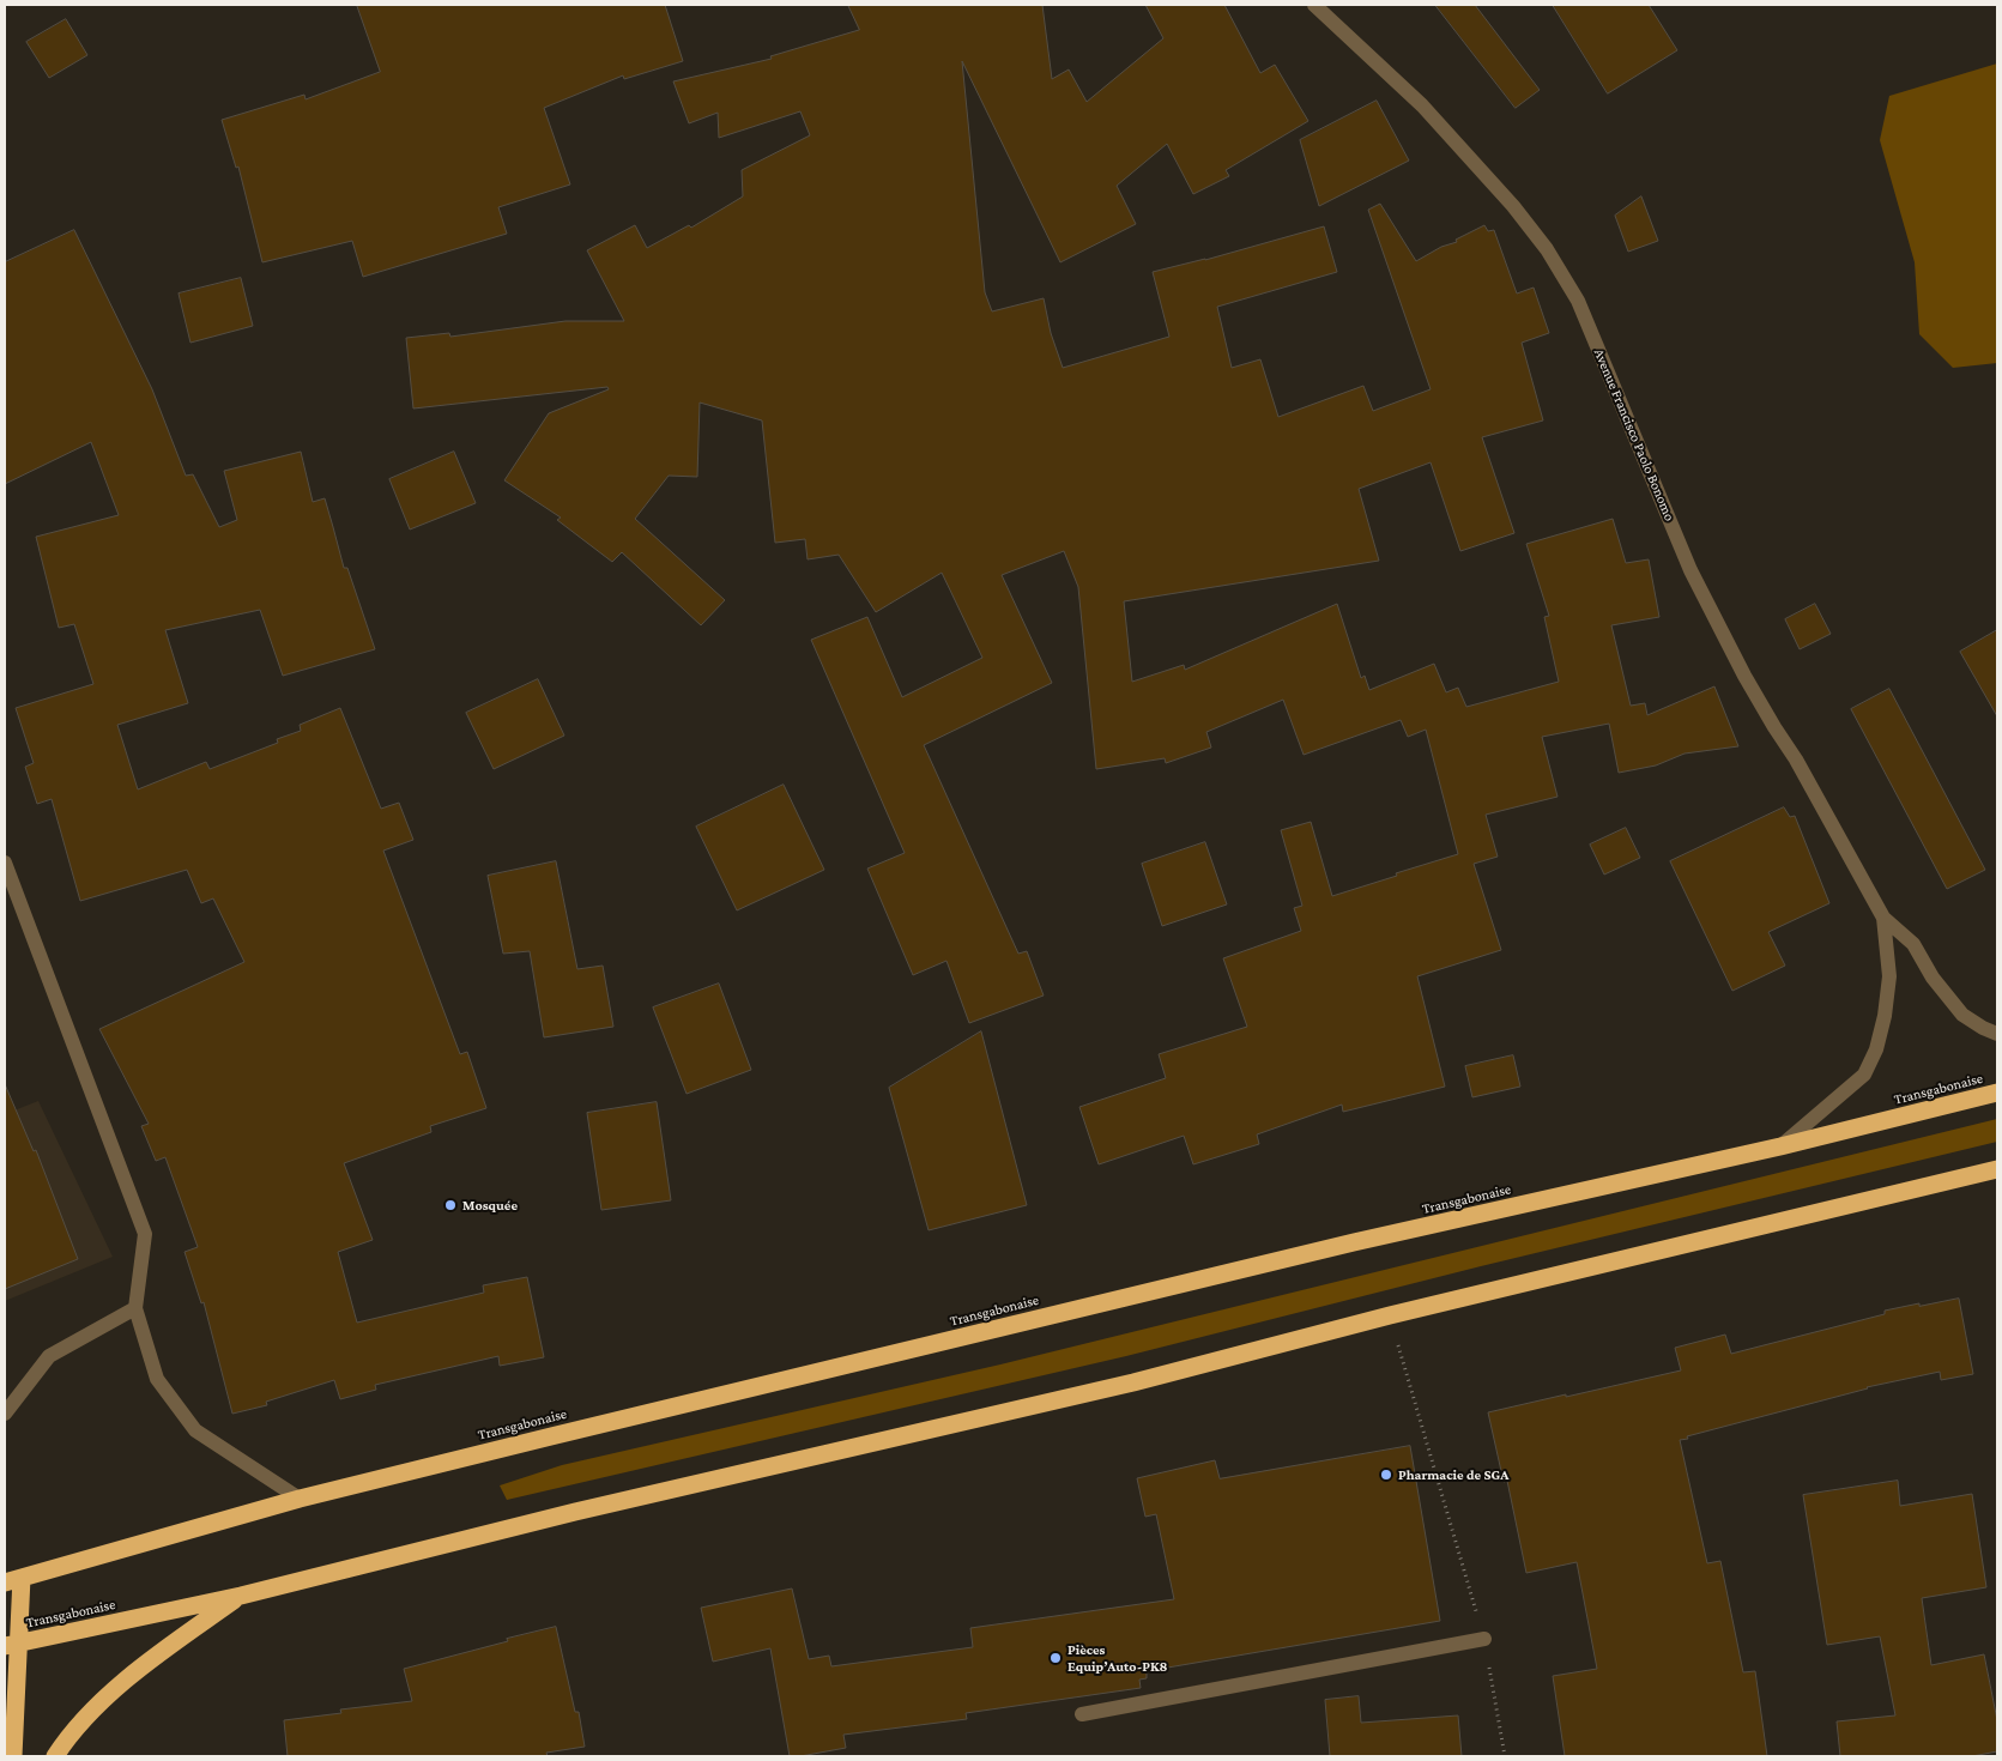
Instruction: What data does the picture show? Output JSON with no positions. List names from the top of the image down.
{
  "streets": {
    "highway": ["Transgabonaise"],
    "street": ["Avenue Francisco Paolo Bonomo"]
  },
  "places": ["Mosquée", "Pharmacie de SGA", "Pièces Equip’Auto-PK8"]
}
